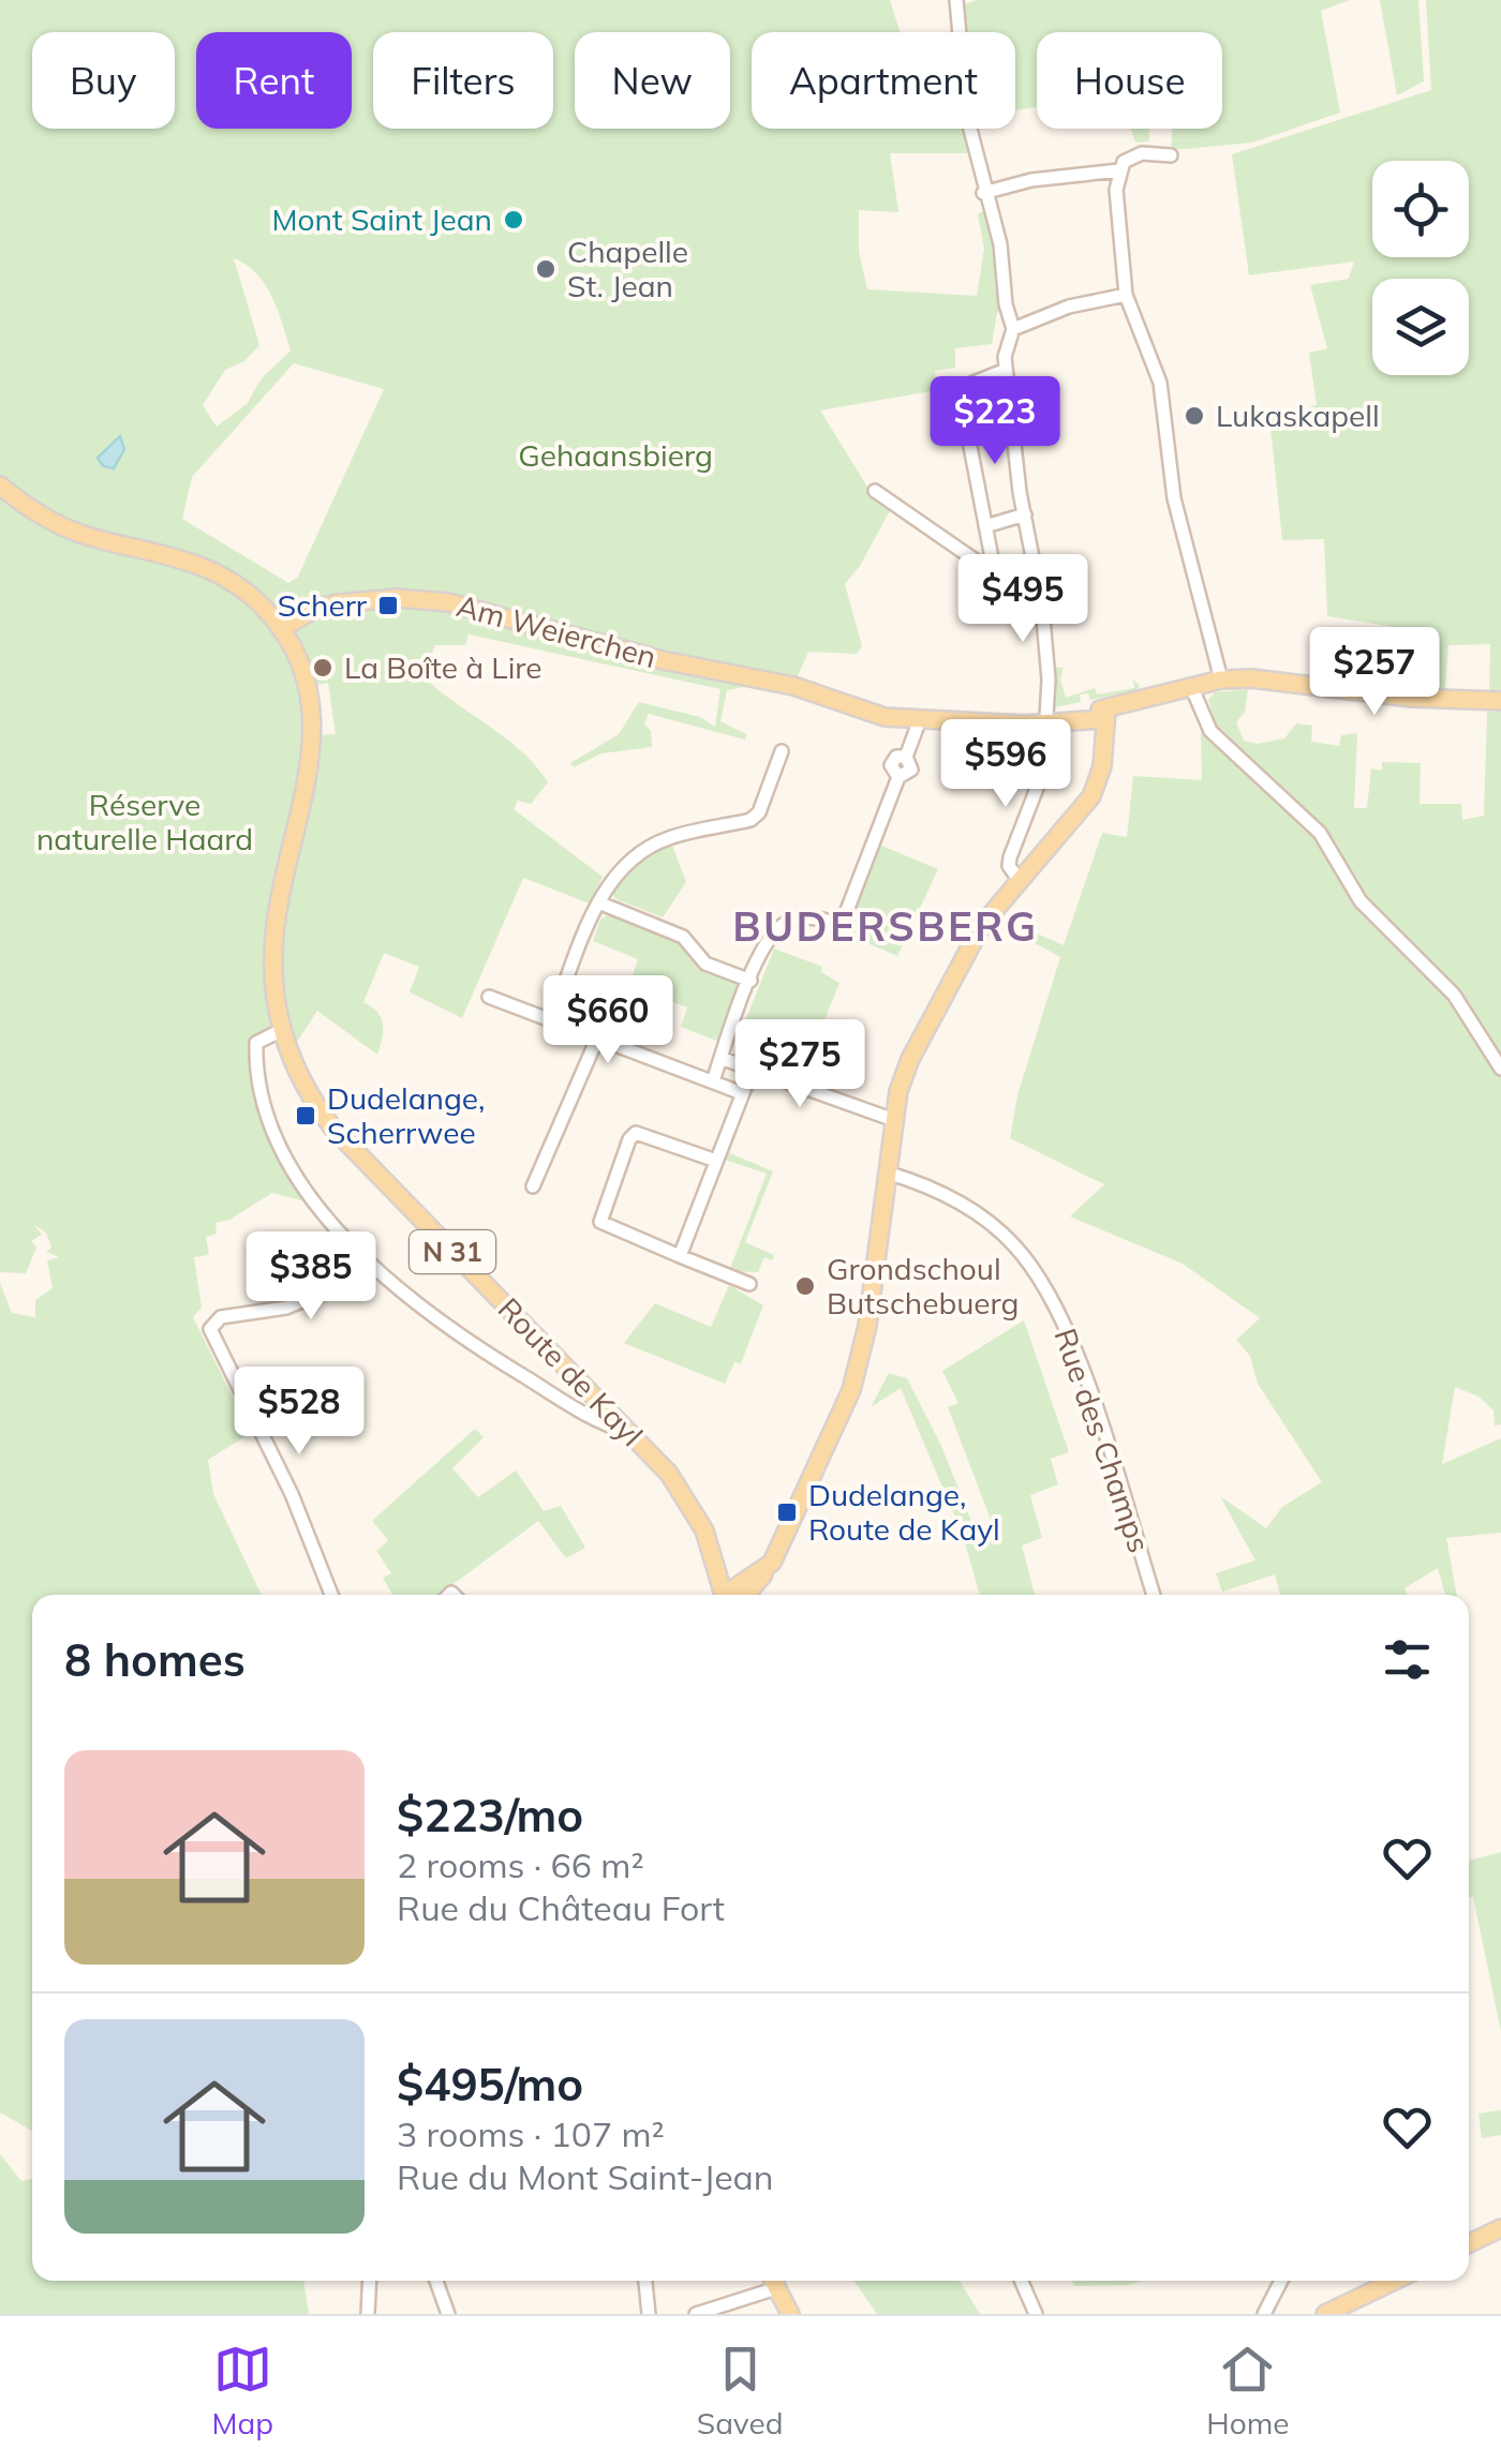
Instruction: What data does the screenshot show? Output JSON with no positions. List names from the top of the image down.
{
  "streets": {
    "main road": ["Am Weierchen", "N 31", "Route de Kayl"],
    "street": ["Rue des Champs"]
  },
  "crossings": [
    ["Am Weierchen", "N 31"],
    ["Am Weierchen", "Route de Kayl"],
    ["N 31", "Route de Kayl"]
  ],
  "districts": ["BUDERSBERG"],
  "parks": ["Gehaansbierg", "Réserve naturelle Haard"],
  "places": {
    "other": [
      "Mont Saint Jean",
      "Chapelle St. Jean",
      "Lukaskapell",
      "La Boîte à Lire",
      "Grondschoul Butschebuerg"
    ],
    "transit": ["Scherr", "Dudelange, Scherrwee", "Dudelange, Route de Kayl"]
  },
  "page": {
    "chip": [
      "Buy",
      "Rent",
      "Filters",
      "New",
      "Apartment",
      "House"
    ],
    "price": [
      "$223",
      "$495",
      "$257",
      "$596",
      "$660",
      "$275",
      "$385",
      "$528"
    ],
    "heading": "8 homes",
    "list": [
      {
        "name": "$223/mo",
        "note": "2 rooms · 66 m² · Rue du Château Fort"
      },
      {
        "name": "$495/mo",
        "note": "3 rooms · 107 m² · Rue du Mont Saint-Jean"
      }
    ],
    "tabs": ["Map", "Saved", "Home"]
  }
}
